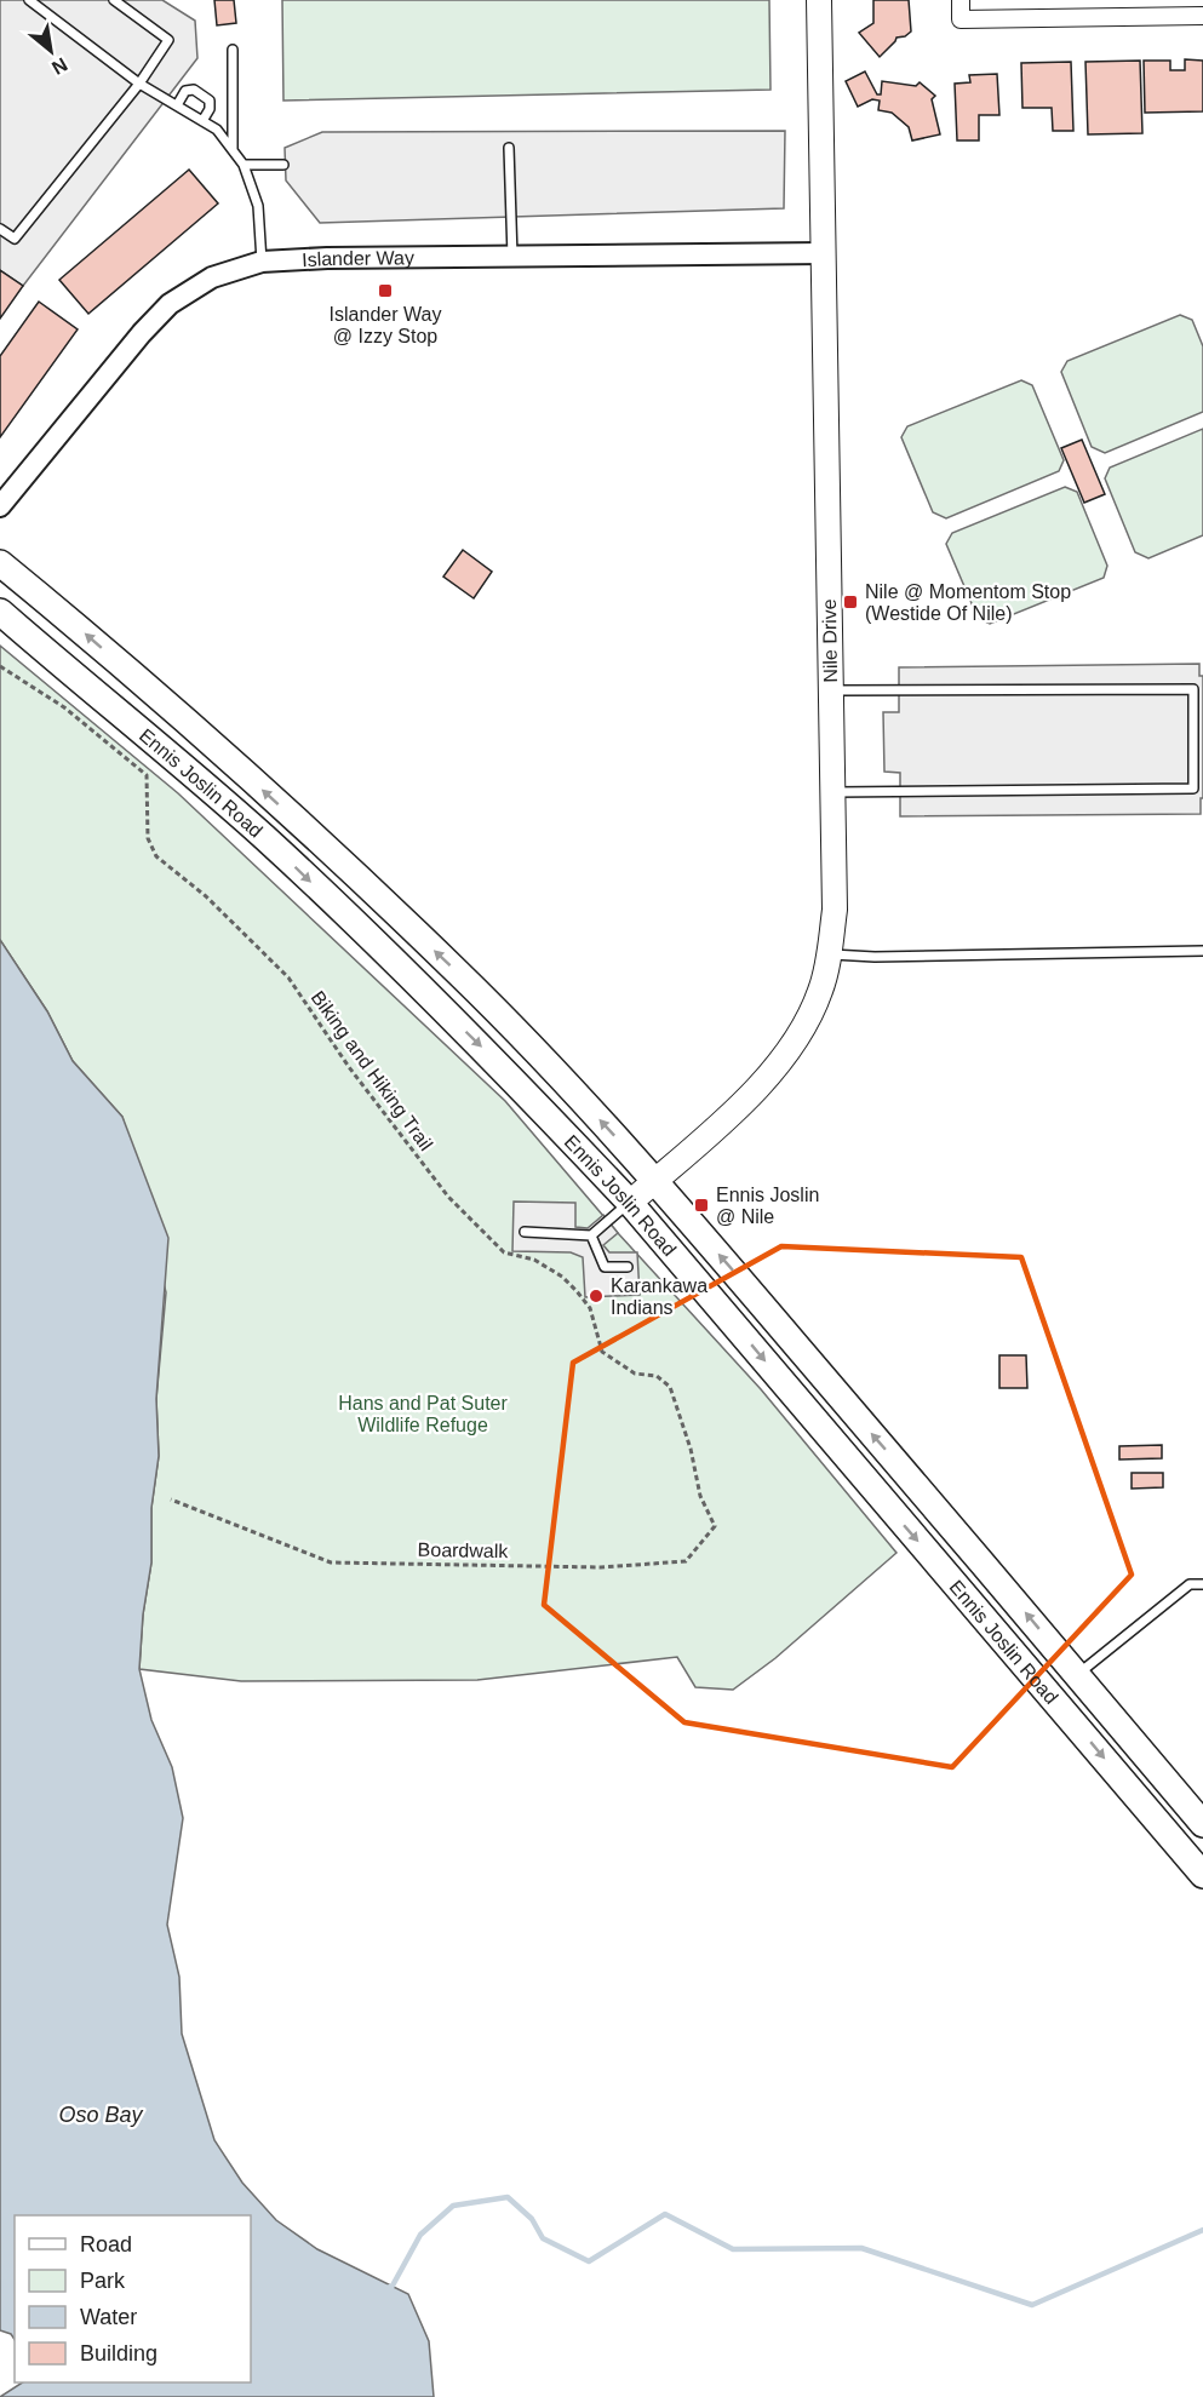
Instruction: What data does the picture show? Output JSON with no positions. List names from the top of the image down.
{
  "streets": {
    "main road": ["Nile Drive", "Ennis Joslin Road"],
    "street": ["Islander Way"],
    "path": ["Biking and Hiking Trail", "Boardwalk"]
  },
  "crossings": [
    ["Islander Way", "Nile Drive"],
    ["Nile Drive", "Ennis Joslin Road"],
    ["Biking and Hiking Trail", "Boardwalk"]
  ],
  "water": ["Oso Bay"],
  "parks": ["Hans and Pat Suter Wildlife Refuge"],
  "places": {
    "transit": ["Islander Way @ Izzy Stop", "Nile @ Momentom Stop (Westide Of Nile)", "Ennis Joslin @ Nile"],
    "other": ["Karankawa Indians"]
  },
  "legend": [
    "Road",
    "Park",
    "Water",
    "Building"
  ],
  "north": "bottom right"
}
